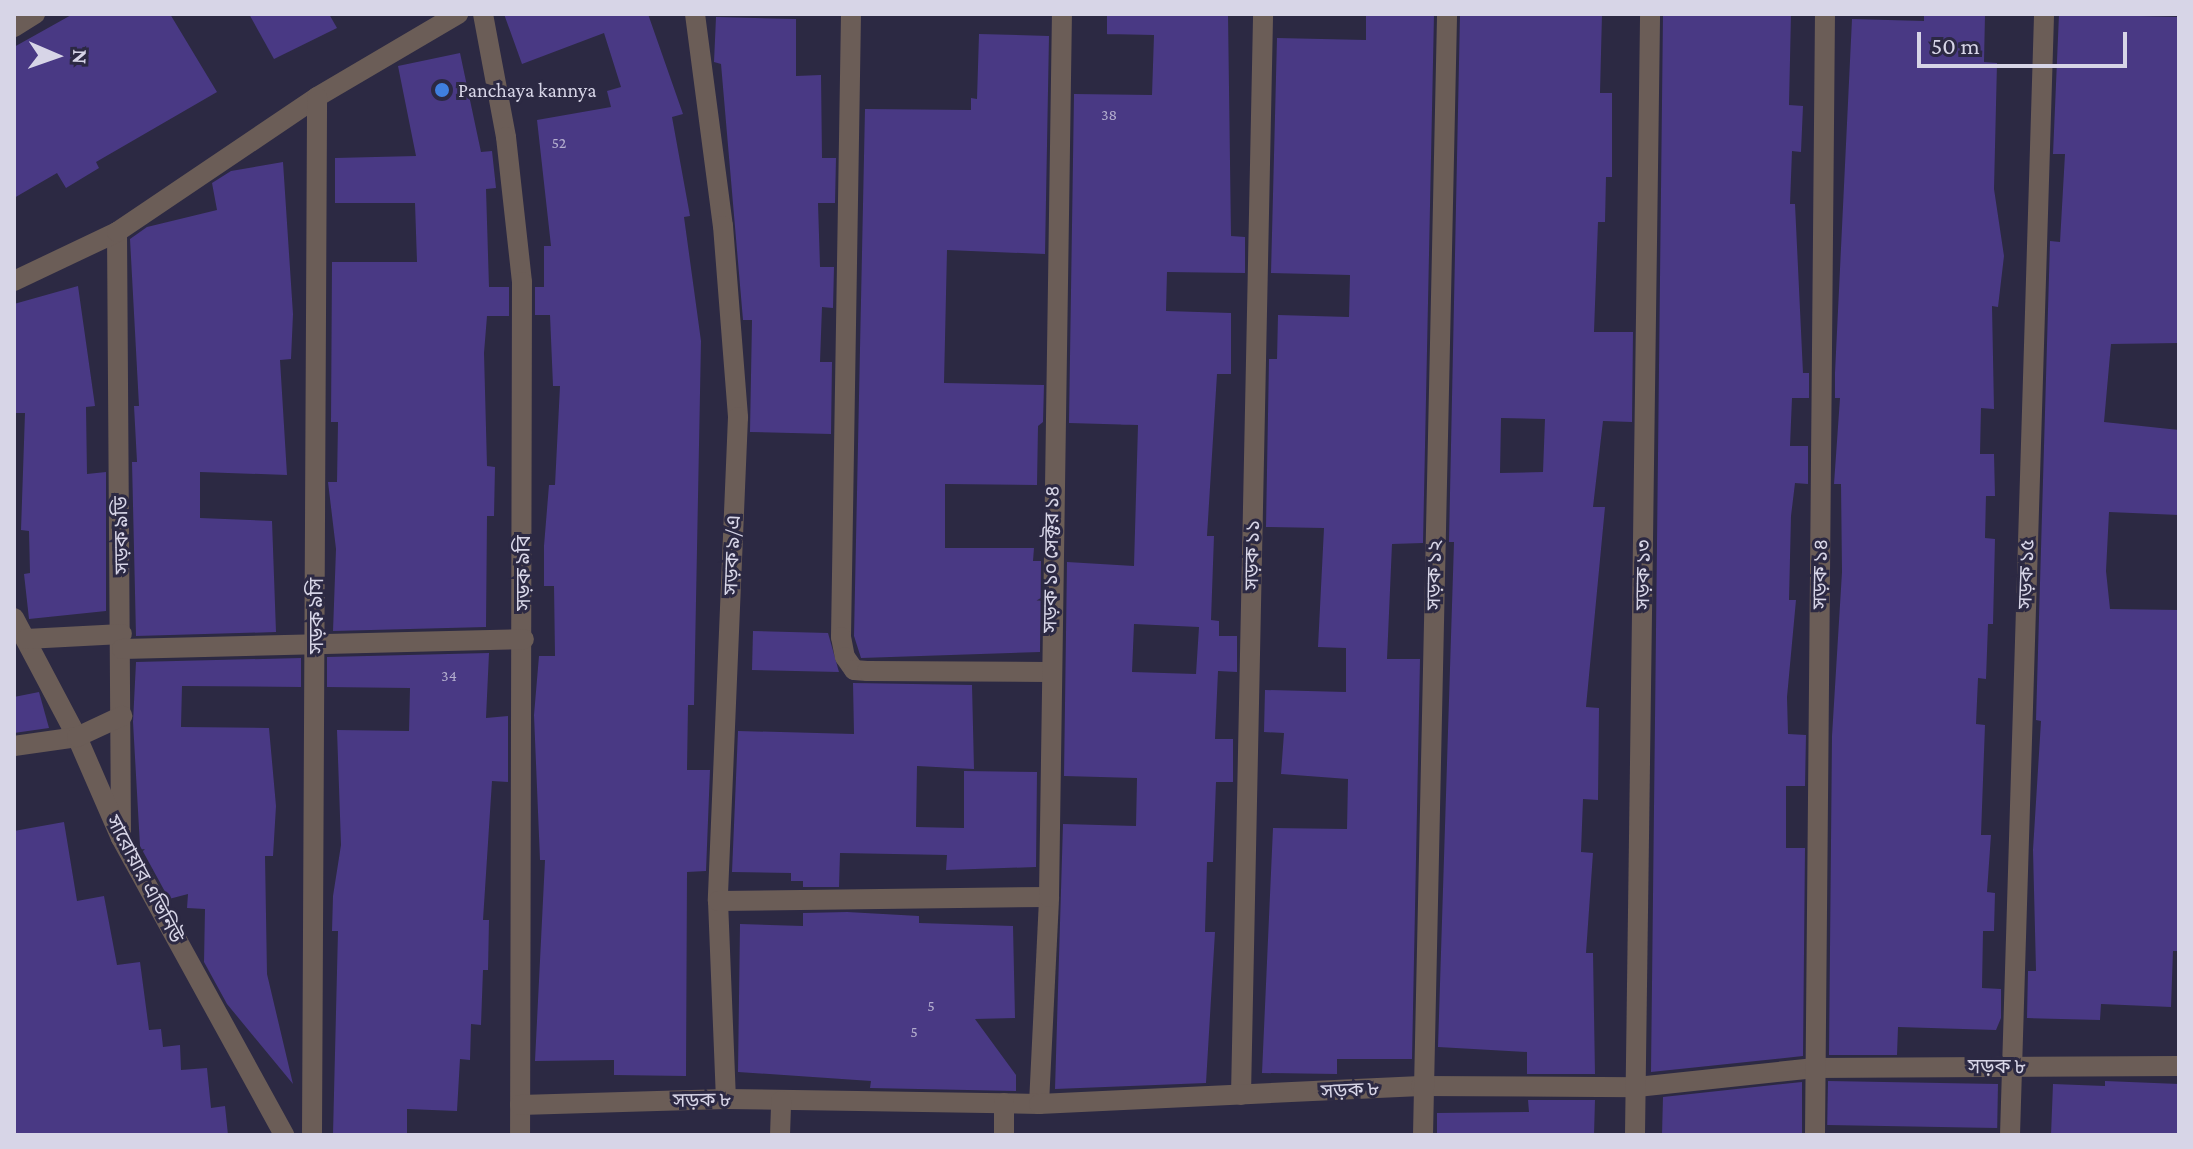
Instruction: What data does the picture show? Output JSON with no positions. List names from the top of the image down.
{
  "streets": {
    "street": [
      "সড়ক ৯ডি",
      "সড়ক ৯/এ",
      "সড়ক ১১",
      "সড়ক ১০ সেক্টর ১৪",
      "সড়ক ৯বি",
      "সড়ক ১৪",
      "সড়ক ১৫",
      "সড়ক ১২",
      "সড়ক ১৩",
      "সড়ক ৯সি",
      "সারোয়ার এভিনিউ",
      "সড়ক ৮"
    ]
  },
  "crossings": [
    ["সড়ক ৯ডি", "সারোয়ার এভিনিউ"],
    ["সড়ক ৯/এ", "সড়ক ৮"],
    ["সড়ক ১১", "সড়ক ৮"],
    ["সড়ক ১০ সেক্টর ১৪", "সড়ক ৮"],
    ["সড়ক ৯বি", "সড়ক ৮"],
    ["সড়ক ১৪", "সড়ক ৮"],
    ["সড়ক ১৫", "সড়ক ৮"],
    ["সড়ক ১২", "সড়ক ৮"],
    ["সড়ক ১৩", "সড়ক ৮"]
  ],
  "places": ["Panchaya kannya"],
  "house_numbers": [
    "38",
    "52",
    "34",
    "5",
    "5"
  ],
  "scale_bar": "50 m",
  "north": "right"
}
